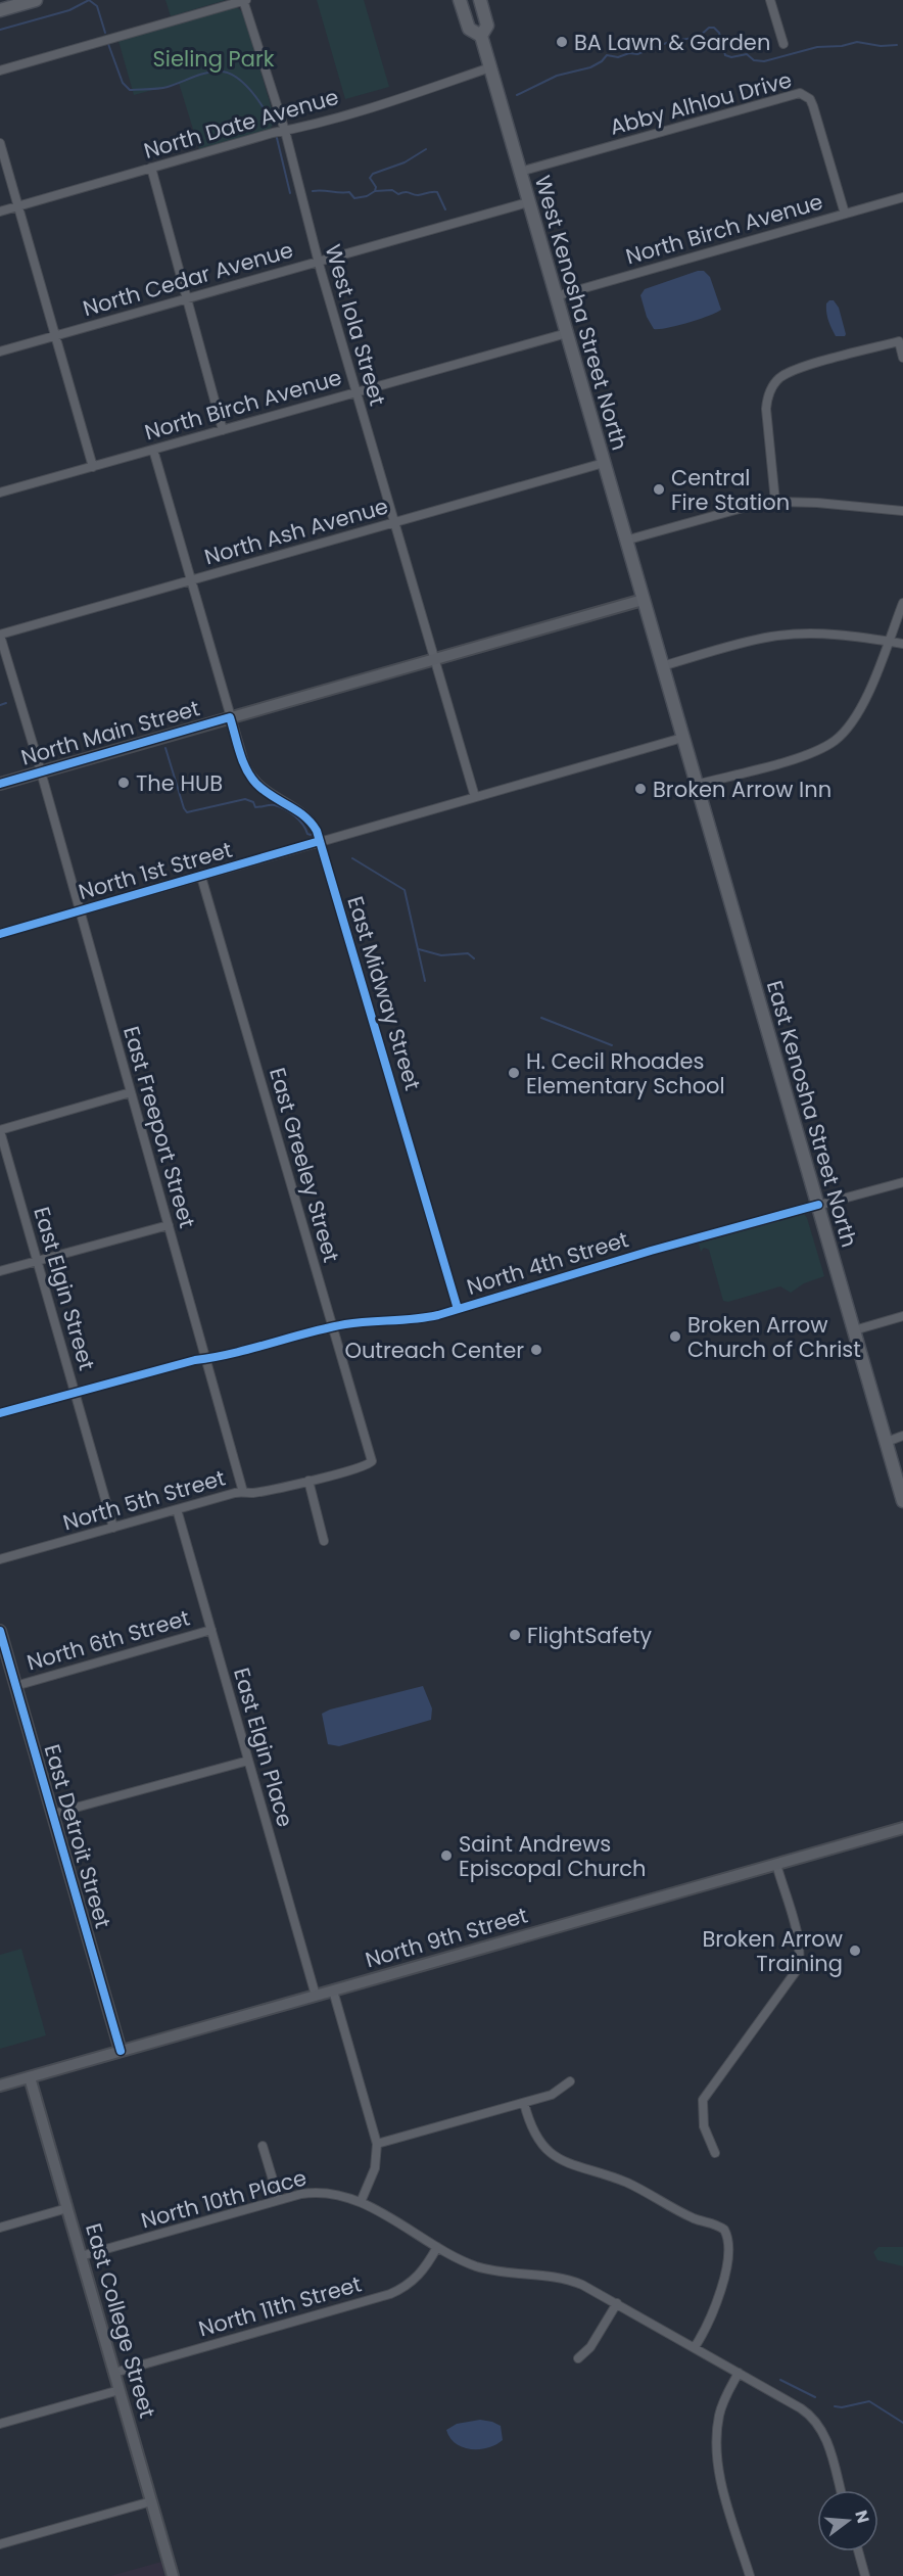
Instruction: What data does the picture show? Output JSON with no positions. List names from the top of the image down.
{
  "streets": {
    "main road": [
      "West Kenosha Street North",
      "North Main Street",
      "East Kenosha Street North",
      "East Detroit Street",
      "North 9th Street",
      "East College Street"
    ],
    "street": [
      "Abby Alhlou Drive",
      "North Date Avenue",
      "North Birch Avenue",
      "North Cedar Avenue",
      "West Iola Street",
      "North Ash Avenue",
      "North 1st Street",
      "East Midway Street",
      "East Freeport Street",
      "East Greeley Street",
      "North 4th Street",
      "East Elgin Street",
      "North 5th Street",
      "North 6th Street",
      "East Elgin Place",
      "North 10th Place",
      "North 11th Street"
    ]
  },
  "crossings": [
    ["Abby Alhlou Drive", "North Birch Avenue"],
    ["Abby Alhlou Drive", "West Kenosha Street North"],
    ["North Date Avenue", "West Kenosha Street North"],
    ["North Date Avenue", "West Iola Street"],
    ["North Birch Avenue", "West Kenosha Street North"],
    ["North Birch Avenue", "West Iola Street"],
    ["North Birch Avenue", "East Midway Street"],
    ["North Cedar Avenue", "West Kenosha Street North"],
    ["North Cedar Avenue", "West Iola Street"],
    ["West Kenosha Street North", "North Ash Avenue"],
    ["West Kenosha Street North", "North Main Street"],
    ["West Iola Street", "North Ash Avenue"],
    ["West Iola Street", "North Main Street"],
    ["West Iola Street", "North 1st Street"],
    ["North Ash Avenue", "East Midway Street"],
    ["North Ash Avenue", "East Freeport Street"],
    ["North Main Street", "East Midway Street"],
    ["North Main Street", "East Freeport Street"],
    ["North 1st Street", "East Midway Street"],
    ["North 1st Street", "East Kenosha Street North"],
    ["North 1st Street", "East Freeport Street"],
    ["North 1st Street", "East Greeley Street"],
    ["East Midway Street", "North 4th Street"],
    ["East Kenosha Street North", "North 4th Street"],
    ["East Freeport Street", "North 4th Street"],
    ["East Freeport Street", "North 5th Street"],
    ["East Greeley Street", "North 4th Street"],
    ["East Greeley Street", "North 5th Street"],
    ["North 4th Street", "East Elgin Street"],
    ["East Elgin Street", "North 5th Street"],
    ["North 5th Street", "East Elgin Place"],
    ["North 6th Street", "East Elgin Place"],
    ["North 6th Street", "East Detroit Street"],
    ["East Elgin Place", "North 9th Street"],
    ["East Detroit Street", "North 9th Street"],
    ["North 9th Street", "East College Street"],
    ["North 10th Place", "North 11th Street"],
    ["North 10th Place", "East College Street"],
    ["North 11th Street", "East College Street"]
  ],
  "parks": ["Sieling Park"],
  "places": [
    "BA Lawn & Garden",
    "Central Fire Station",
    "The HUB",
    "Broken Arrow Inn",
    "H. Cecil Rhoades Elementary School",
    "Broken Arrow Church of Christ",
    "Outreach Center",
    "FlightSafety",
    "Saint Andrews Episcopal Church",
    "Broken Arrow Training"
  ],
  "north": "right"
}
